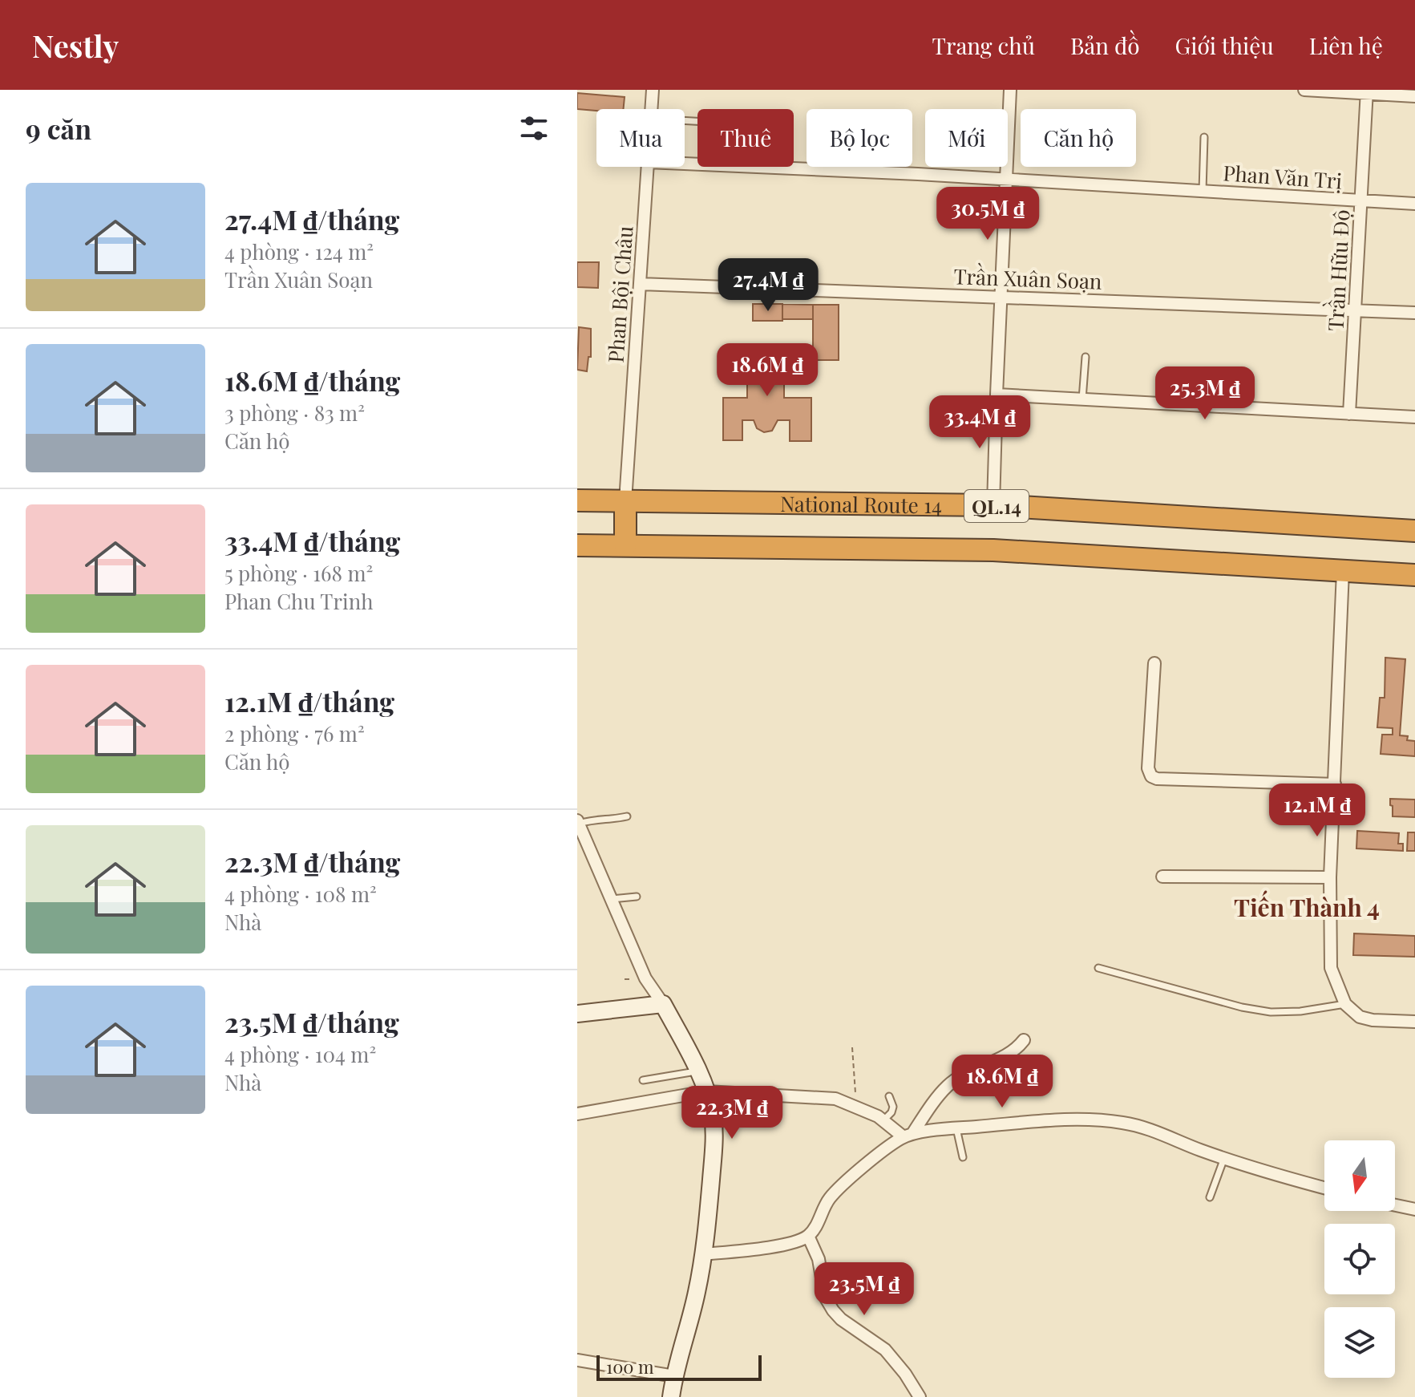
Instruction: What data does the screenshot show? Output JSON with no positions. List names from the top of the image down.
{
  "streets": {
    "highway": ["National Route 14", "QL.14"],
    "street": [
      "Phan Văn Trị",
      "Trần Hữu Độ",
      "Trần Xuân Soạn",
      "Phan Bội Châu"
    ]
  },
  "crossings": [
    ["Phan Văn Trị", "Trần Hữu Độ"],
    ["Trần Hữu Độ", "Trần Xuân Soạn"],
    ["Trần Xuân Soạn", "Phan Bội Châu"],
    ["Phan Bội Châu", "National Route 14"]
  ],
  "districts": ["Tiến Thành 4"],
  "scale_bar": "100 m",
  "north": "bottom",
  "page": {
    "header": "Nestly",
    "nav": [
      "Trang chủ",
      "Bản đồ",
      "Giới thiệu",
      "Liên hệ"
    ],
    "heading": "9 căn",
    "chip": [
      "Mua",
      "Thuê",
      "Bộ lọc",
      "Mới",
      "Căn hộ"
    ],
    "list": [
      {
        "name": "27.4M ₫/tháng",
        "note": "4 phòng · 124 m² · Trần Xuân Soạn"
      },
      {
        "name": "18.6M ₫/tháng",
        "note": "3 phòng · 83 m² · Căn hộ"
      },
      {
        "name": "33.4M ₫/tháng",
        "note": "5 phòng · 168 m² · Phan Chu Trinh"
      },
      {
        "name": "12.1M ₫/tháng",
        "note": "2 phòng · 76 m² · Căn hộ"
      },
      {
        "name": "22.3M ₫/tháng",
        "note": "4 phòng · 108 m² · Nhà"
      },
      {
        "name": "23.5M ₫/tháng",
        "note": "4 phòng · 104 m² · Nhà"
      }
    ],
    "price": [
      "30.5M ₫",
      "27.4M ₫",
      "18.6M ₫",
      "25.3M ₫",
      "33.4M ₫",
      "12.1M ₫",
      "18.6M ₫",
      "22.3M ₫",
      "23.5M ₫"
    ],
    "scale": "100 m"
  }
}
